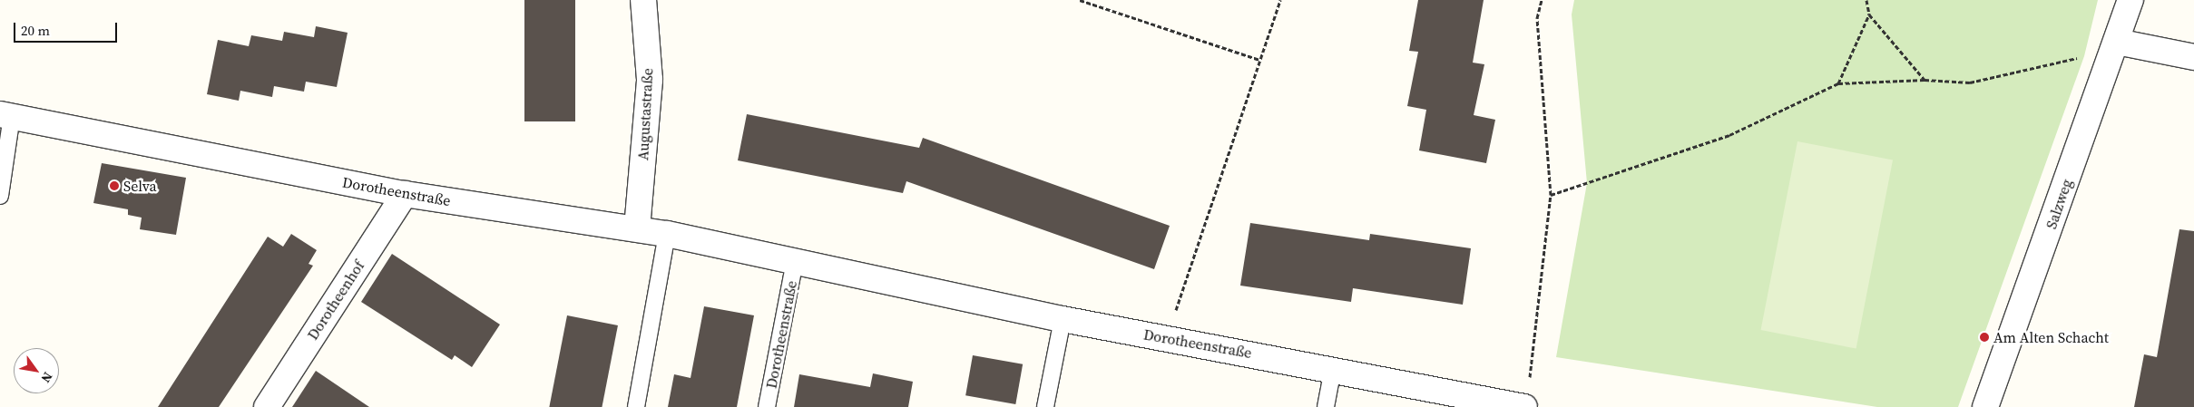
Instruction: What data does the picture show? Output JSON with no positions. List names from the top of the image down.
{
  "streets": {
    "street": [
      "Augustastraße",
      "Dorotheenstraße",
      "Salzweg",
      "Dorotheenhof"
    ]
  },
  "crossings": [
    ["Augustastraße", "Dorotheenstraße"],
    ["Dorotheenstraße", "Dorotheenhof"]
  ],
  "places": ["Selva", "Am Alten Schacht"],
  "scale_bar": "20 m",
  "north": "bottom right"
}
